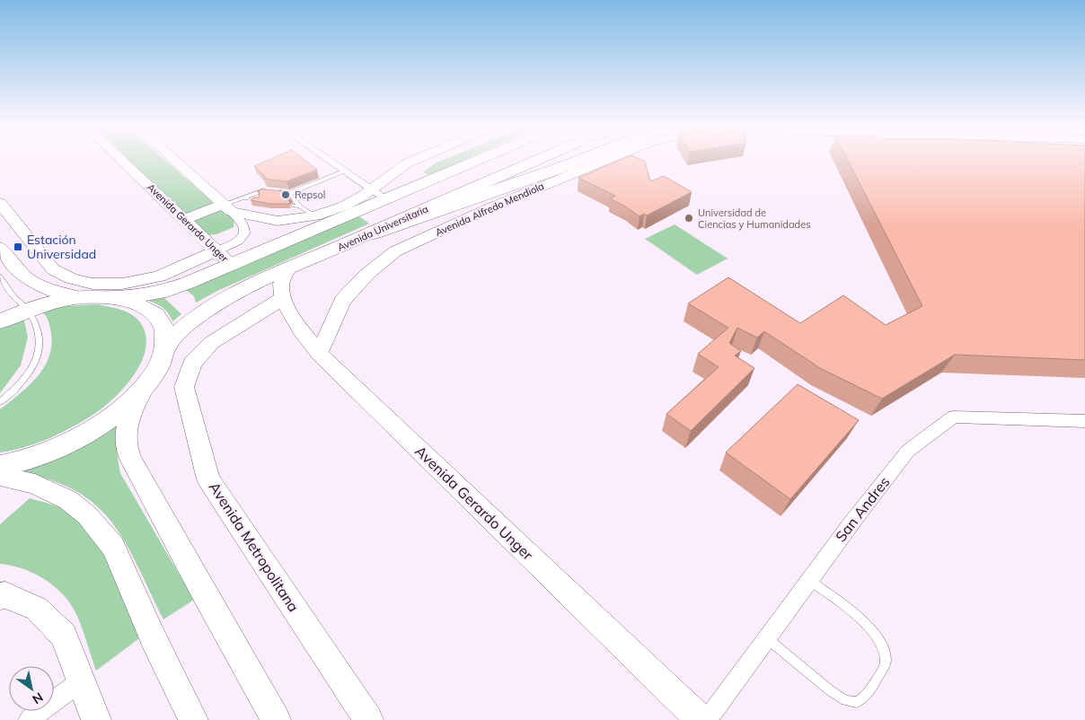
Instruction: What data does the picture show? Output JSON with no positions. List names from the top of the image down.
{
  "streets": {
    "main road": ["Avenida Universitaria"],
    "street": [
      "Avenida Alfredo Mendiola",
      "Avenida Gerardo Unger",
      "San Andres",
      "Avenida Metropolitana"
    ]
  },
  "crossings": [
    ["Avenida Alfredo Mendiola", "Avenida Gerardo Unger"],
    ["Avenida Gerardo Unger", "Avenida Metropolitana"]
  ],
  "places": {
    "other": ["Repsol", "Universidad de Ciencias y Humanidades"],
    "transit": ["Estación Universidad"]
  },
  "north": "bottom right"
}
